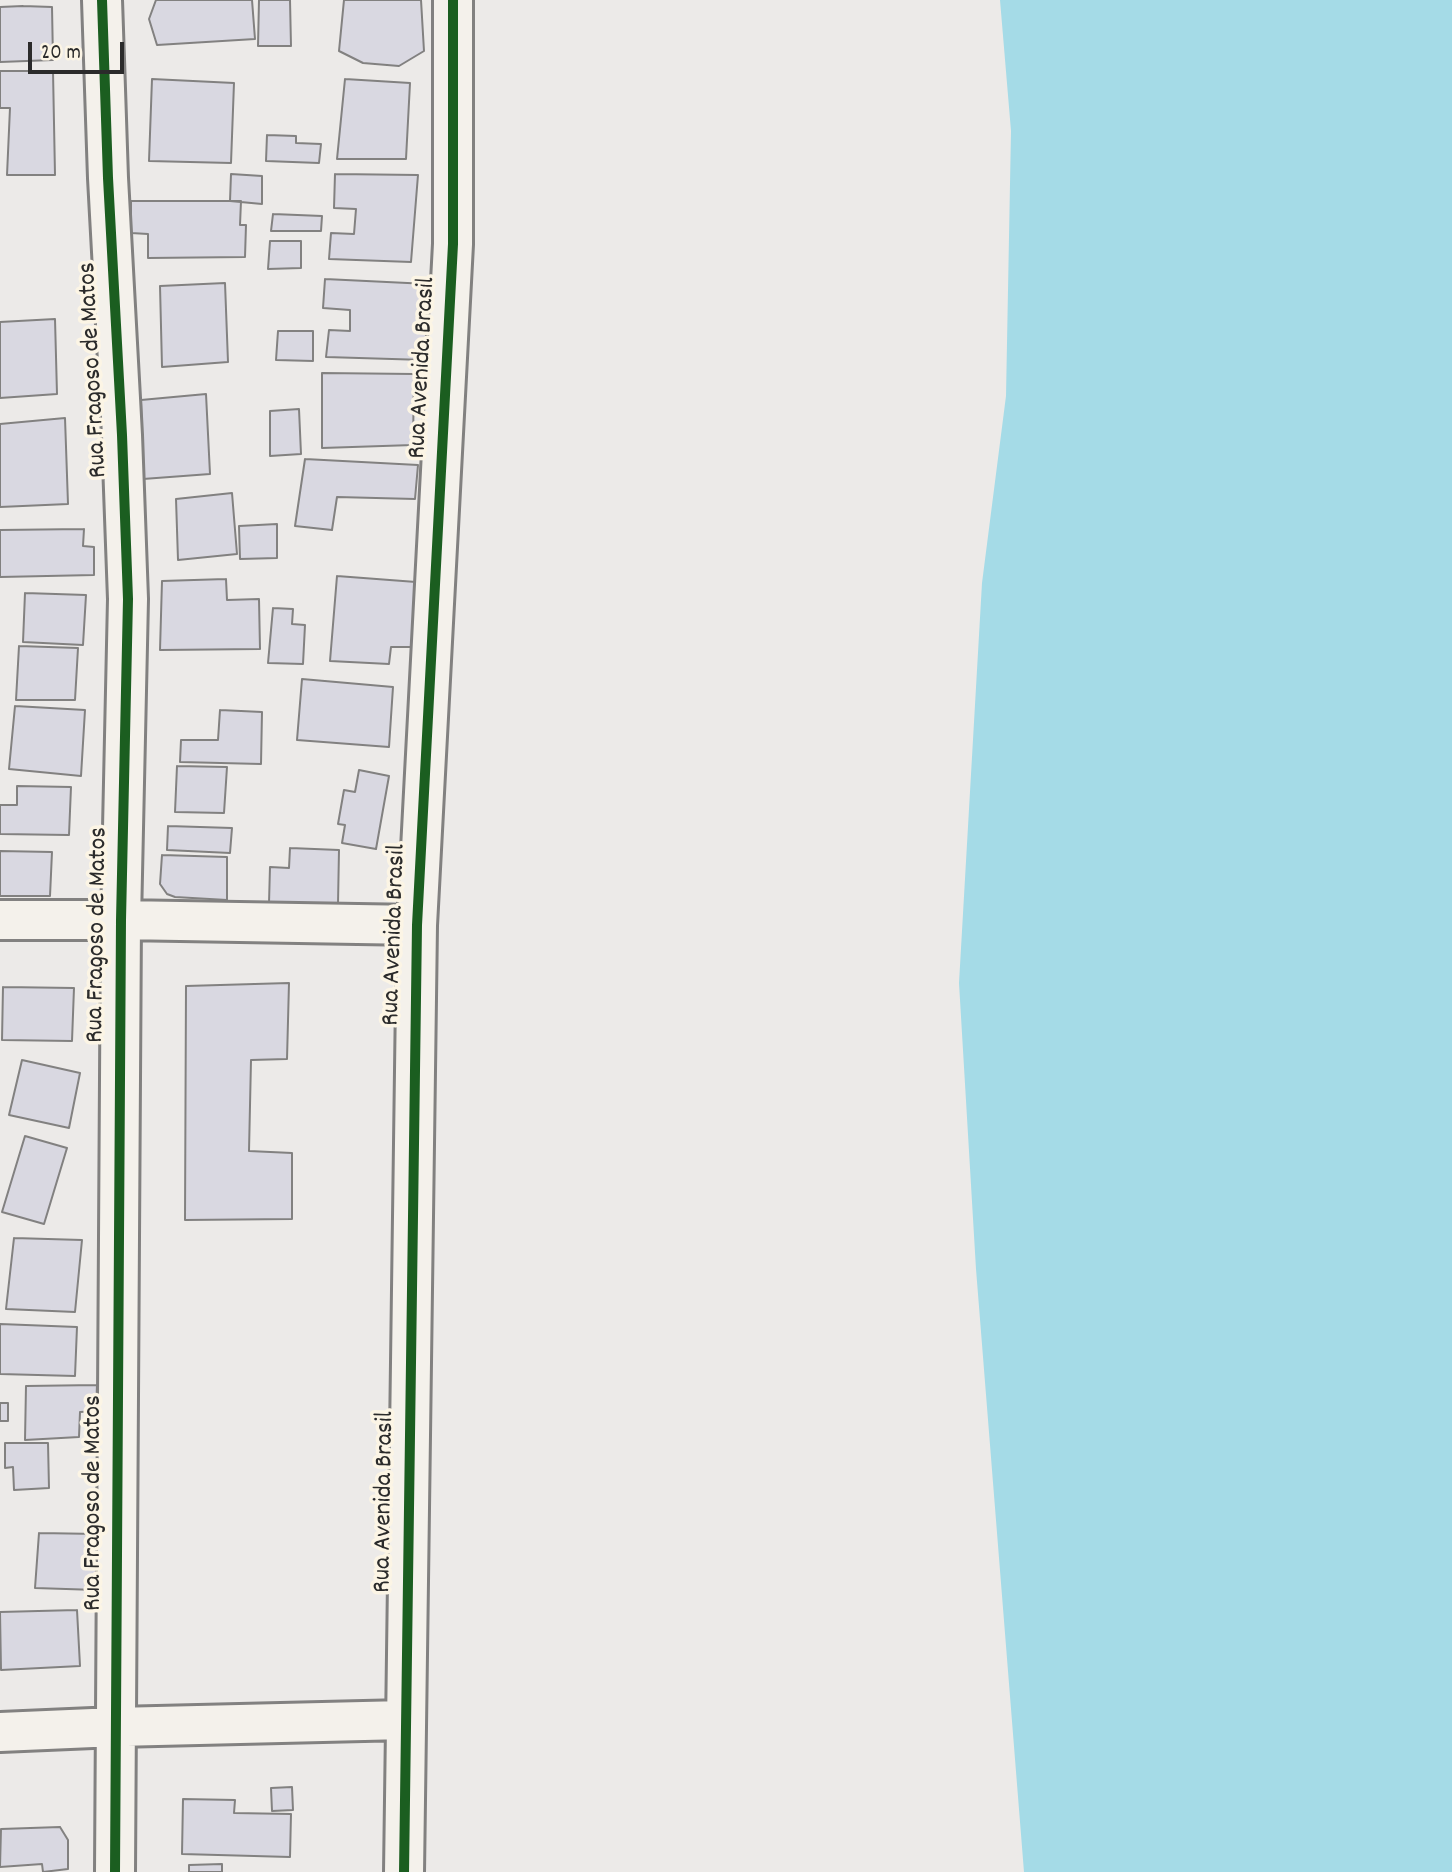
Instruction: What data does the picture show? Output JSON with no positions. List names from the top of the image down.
{
  "streets": {
    "street": ["Rua Avenida Brasil", "Rua Fragoso de Matos"]
  },
  "scale_bar": "20 m"
}
